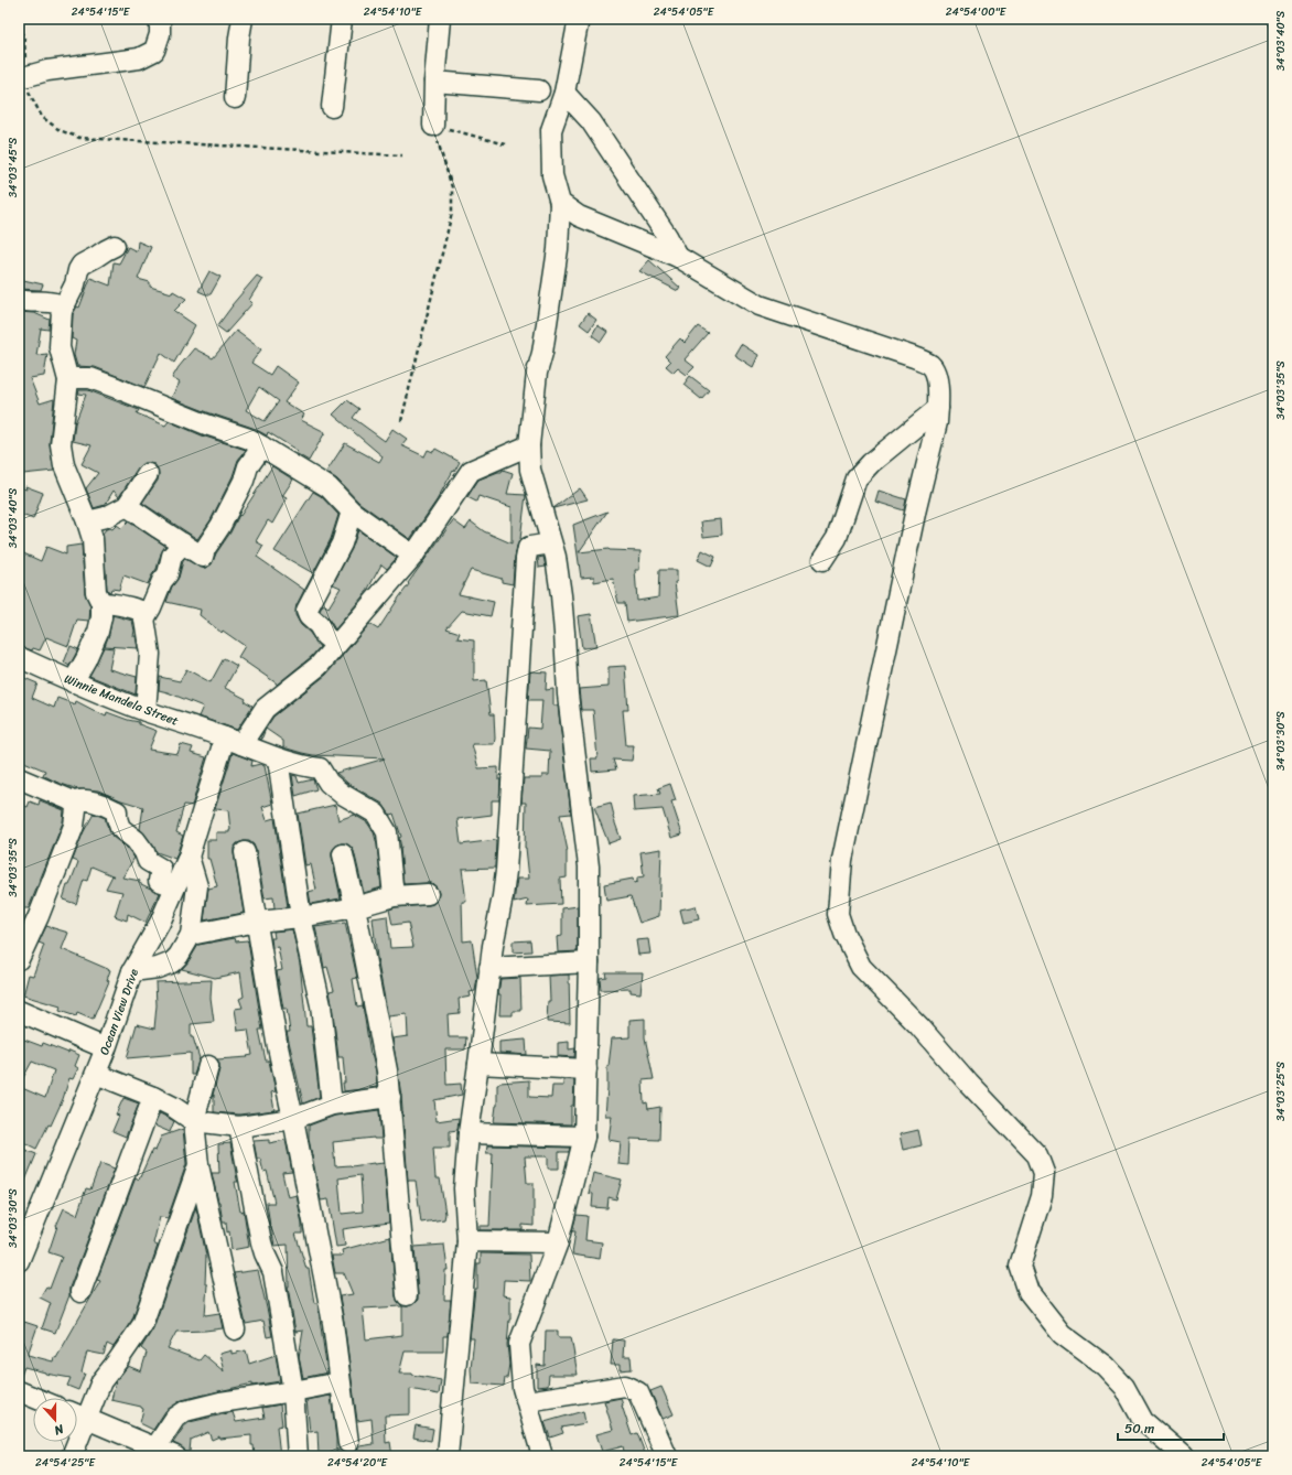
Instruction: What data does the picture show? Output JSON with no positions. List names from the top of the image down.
{
  "streets": {
    "street": ["Winnie Mandela Street", "Ocean View Drive"]
  },
  "crossings": [
    ["Winnie Mandela Street", "Ocean View Drive"]
  ],
  "scale_bar": "50 m",
  "north": "bottom",
  "coordinates": [
    "24°54'15\"E",
    "24°54'10\"E",
    "24°54'05\"E",
    "24°54'00\"E",
    "34°03'40\"S",
    "34°03'45\"S",
    "34°03'35\"S",
    "34°03'30\"S",
    "34°03'25\"S",
    "24°54'25\"E",
    "24°54'20\"E"
  ]
}
